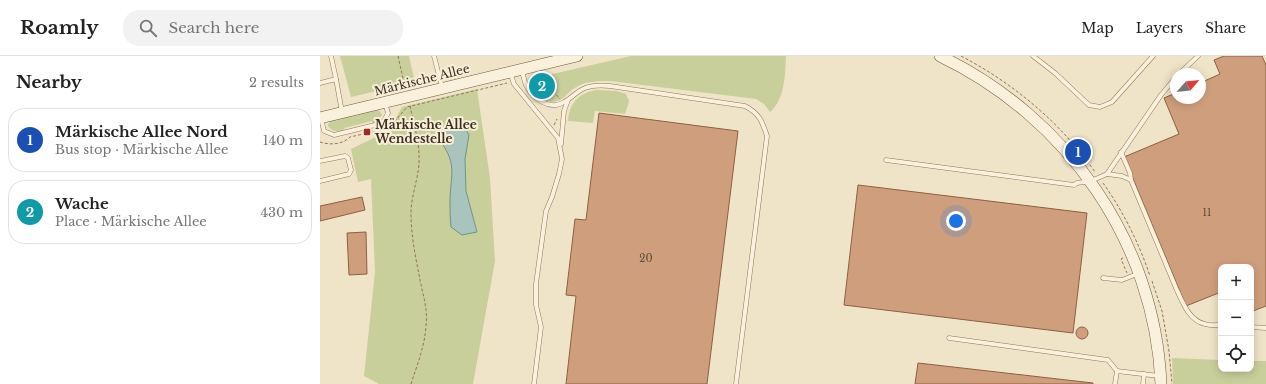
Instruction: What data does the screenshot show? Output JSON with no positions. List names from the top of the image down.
{
  "streets": {
    "street": ["Märkische Allee"]
  },
  "places": {
    "transit": ["Märkische Allee Wendestelle"]
  },
  "house_numbers": ["11", "20"],
  "north": "top right",
  "page": {
    "header": "Roamly",
    "search": "Search here",
    "nav": ["Map", "Layers", "Share"],
    "heading": ["Nearby", "2 results"],
    "pins": ["2", "1"],
    "list": [
      {
        "mark": "1",
        "name": "Märkische Allee Nord",
        "note": "Bus stop · Märkische Allee",
        "value": "140 m"
      },
      {
        "mark": "2",
        "name": "Wache",
        "note": "Place · Märkische Allee",
        "value": "430 m"
      }
    ],
    "map_buttons": ["+", "−"]
  }
}
